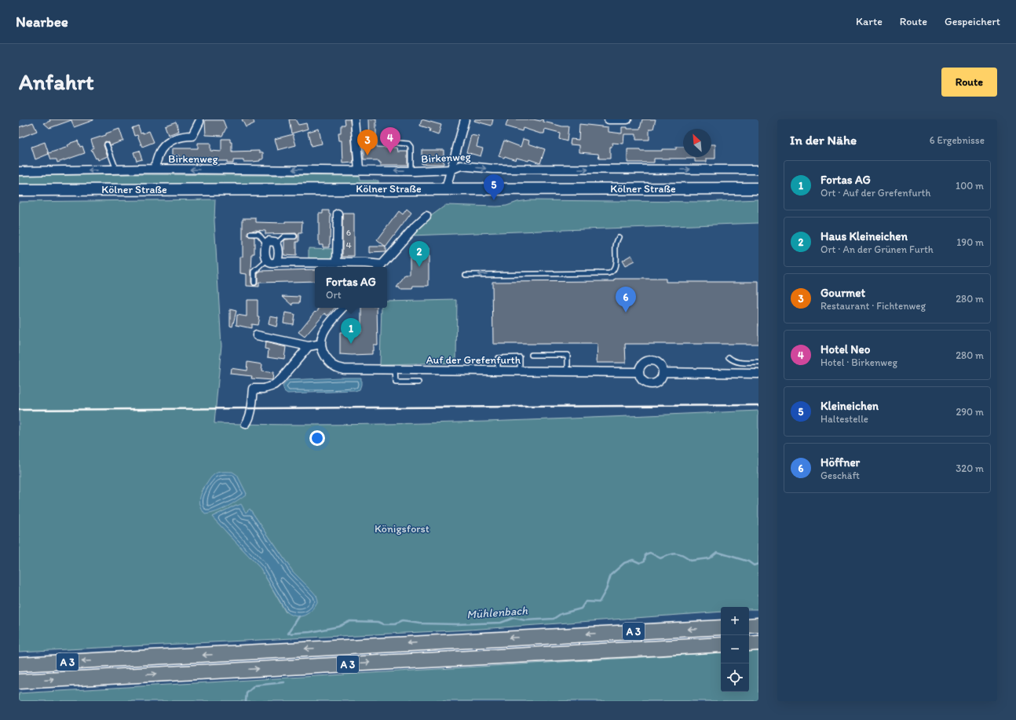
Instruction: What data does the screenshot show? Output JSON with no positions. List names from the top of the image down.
{
  "streets": {
    "highway": ["A 3"],
    "main road": ["Kölner Straße"],
    "street": ["Birkenweg", "Auf der Grefenfurth"]
  },
  "water": ["Mühlenbach"],
  "parks": ["Königsforst"],
  "house_numbers": ["6", "4"],
  "north": "top left",
  "page": {
    "header": "Nearbee",
    "nav": ["Karte", "Route", "Gespeichert"],
    "buttons": "Route",
    "title": "Anfahrt",
    "heading": ["In der Nähe", "6 Ergebnisse"],
    "pins": [
      "4",
      "3",
      "5",
      "2",
      "6",
      "1"
    ],
    "list": [
      {
        "mark": "1",
        "name": "Fortas AG",
        "note": "Ort · Auf der Grefenfurth",
        "value": "100 m"
      },
      {
        "mark": "2",
        "name": "Haus Kleineichen",
        "note": "Ort · An der Grünen Furth",
        "value": "190 m"
      },
      {
        "mark": "3",
        "name": "Gourmet",
        "note": "Restaurant · Fichtenweg",
        "value": "280 m"
      },
      {
        "mark": "4",
        "name": "Hotel Neo",
        "note": "Hotel · Birkenweg",
        "value": "280 m"
      },
      {
        "mark": "5",
        "name": "Kleineichen",
        "note": "Haltestelle",
        "value": "290 m"
      },
      {
        "mark": "6",
        "name": "Höffner",
        "note": "Geschäft",
        "value": "320 m"
      }
    ],
    "popup": ["Fortas AG", "Ort"],
    "map_buttons": ["+", "−"]
  }
}
